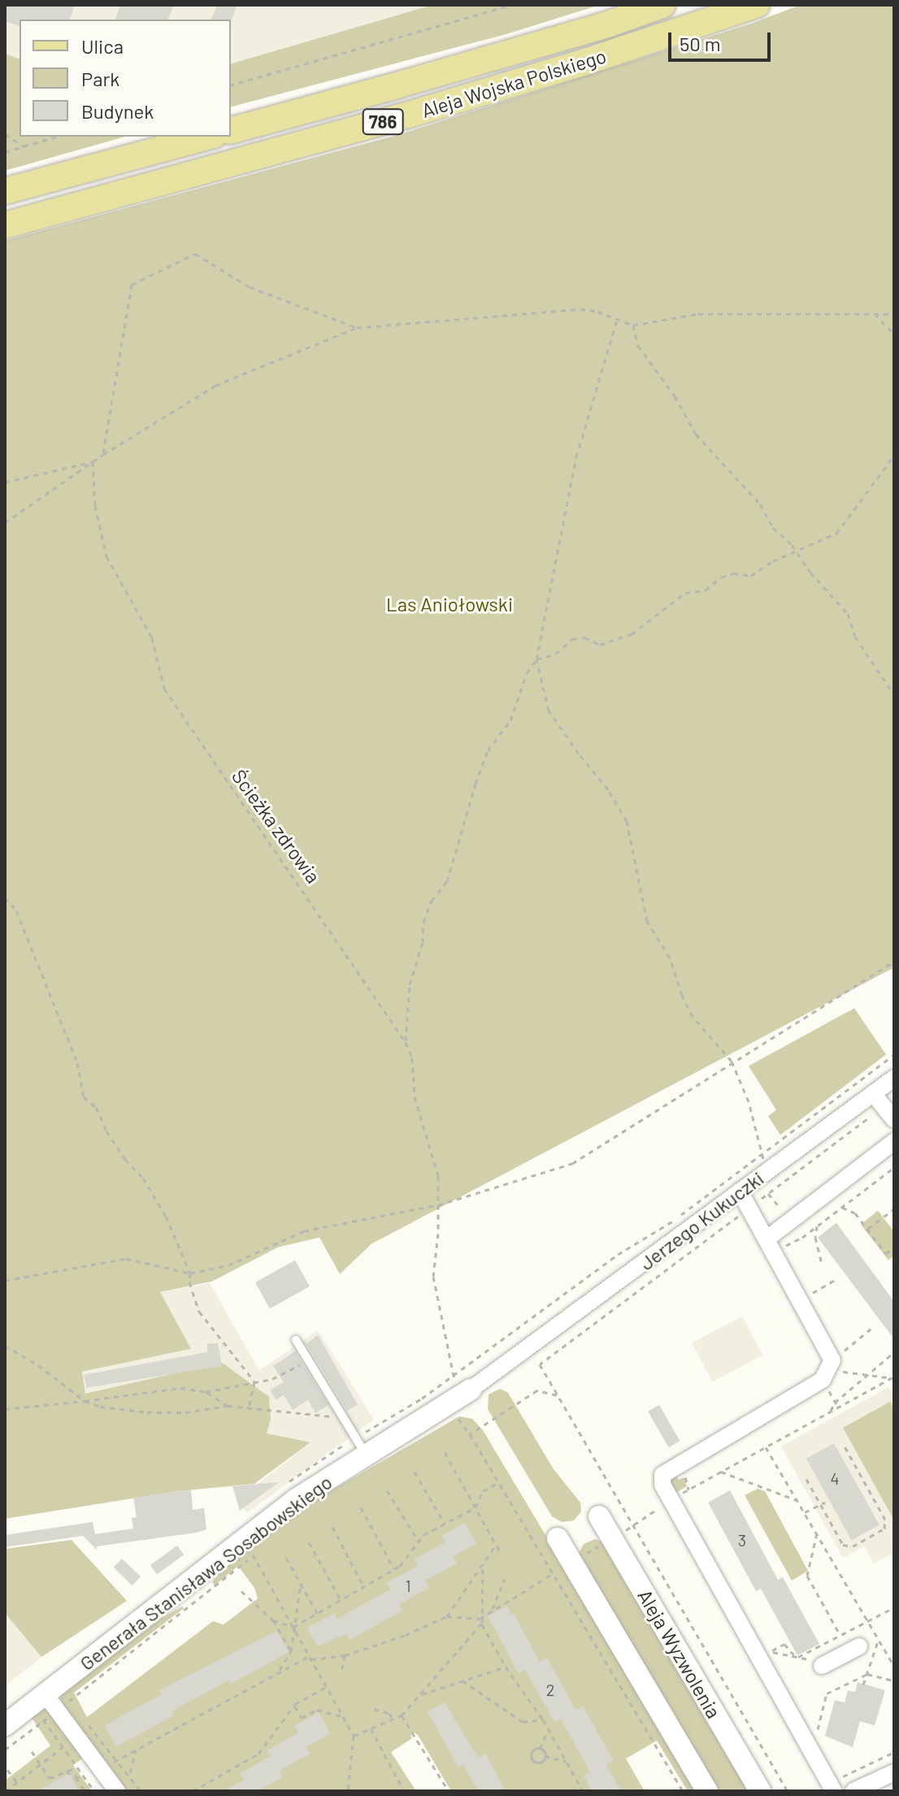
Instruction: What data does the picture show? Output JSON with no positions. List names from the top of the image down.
{
  "streets": {
    "main road": ["Aleja Wojska Polskiego", "786"],
    "street": ["Jerzego Kukuczki", "Generała Stanisława Sosabowskiego", "Aleja Wyzwolenia"],
    "path": ["Ścieżka zdrowia"]
  },
  "crossings": [
    ["Jerzego Kukuczki", "Generała Stanisława Sosabowskiego"]
  ],
  "parks": ["Las Aniołowski"],
  "house_numbers": [
    "4",
    "3",
    "1",
    "2"
  ],
  "legend": ["Ulica", "Park", "Budynek"],
  "scale_bar": "50 m"
}
